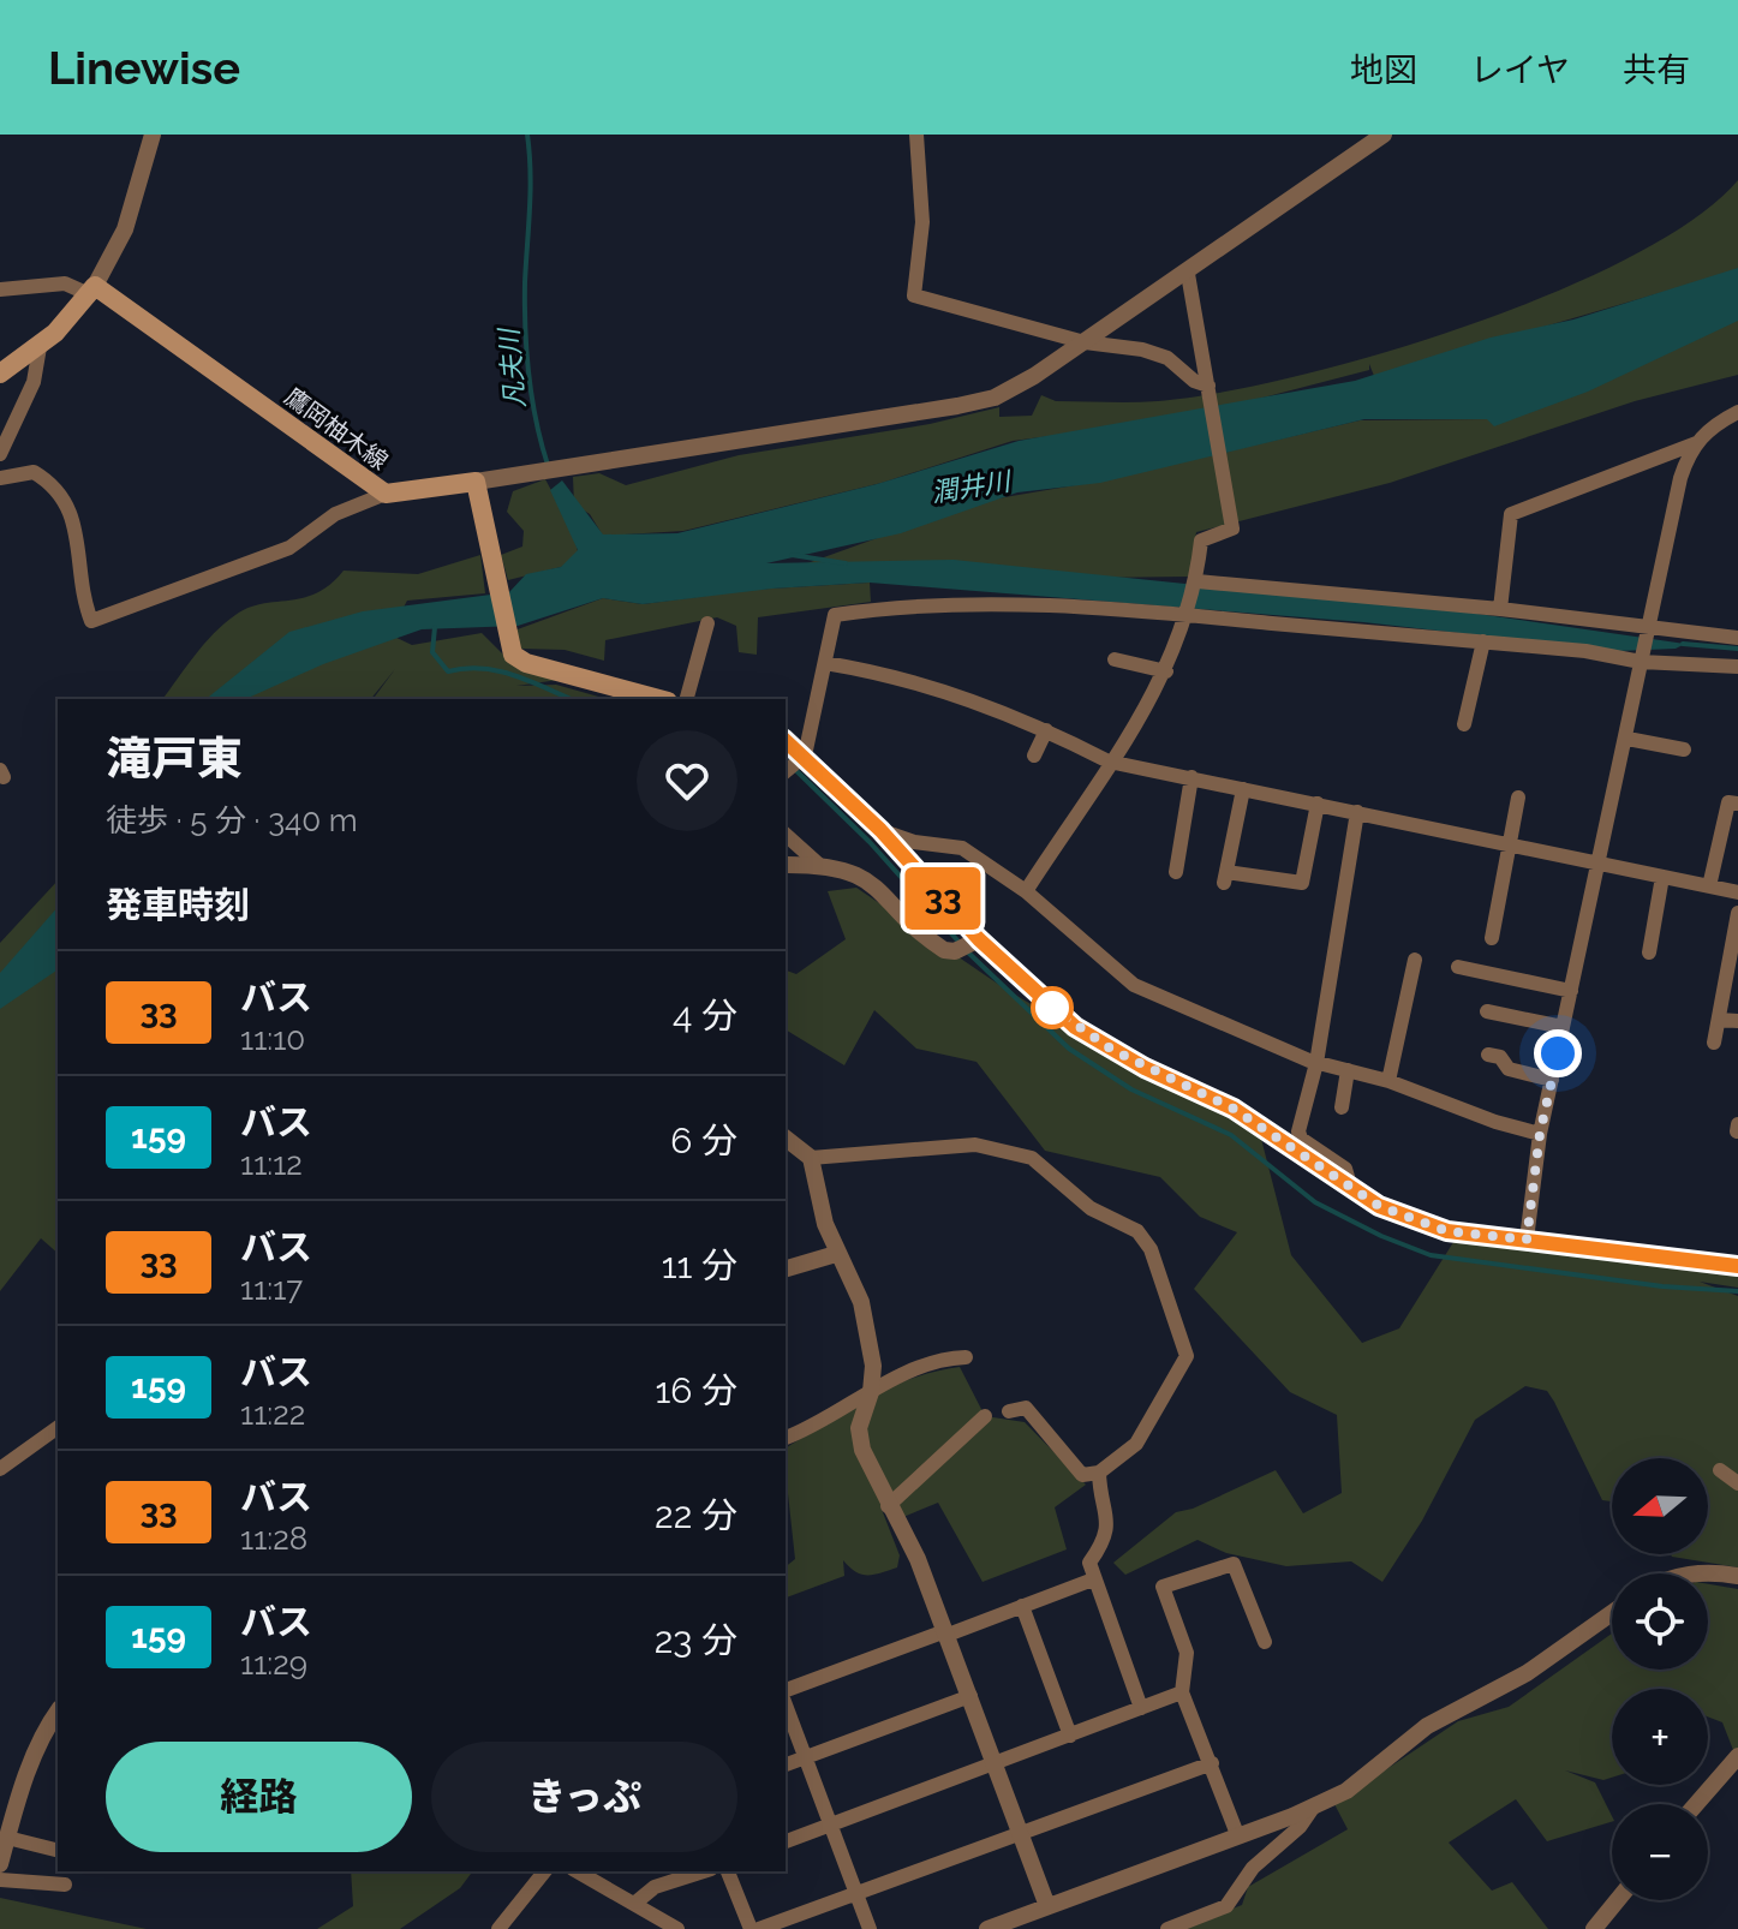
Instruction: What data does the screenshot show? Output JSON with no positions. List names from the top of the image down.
{
  "streets": {
    "main road": ["鷹岡柚木線"]
  },
  "water": ["凡夫川", "潤井川"],
  "lines": ["bus line 33"],
  "north": "left",
  "page": {
    "header": "Linewise",
    "nav": ["地図", "レイヤ", "共有"],
    "on_map": "33",
    "heading": [
      ["滝戸東", "徒歩 · 5 分 · 340 m"],
      "発車時刻"
    ],
    "list": [
      {
        "mark": "33",
        "name": "バス",
        "note": "11:10",
        "value": "4 分"
      },
      {
        "mark": "159",
        "name": "バス",
        "note": "11:12",
        "value": "6 分"
      },
      {
        "mark": "33",
        "name": "バス",
        "note": "11:17",
        "value": "11 分"
      },
      {
        "mark": "159",
        "name": "バス",
        "note": "11:22",
        "value": "16 分"
      },
      {
        "mark": "33",
        "name": "バス",
        "note": "11:28",
        "value": "22 分"
      },
      {
        "mark": "159",
        "name": "バス",
        "note": "11:29",
        "value": "23 分"
      }
    ],
    "map_buttons": ["+", "−"],
    "buttons": ["経路", "きっぷ"]
  }
}
